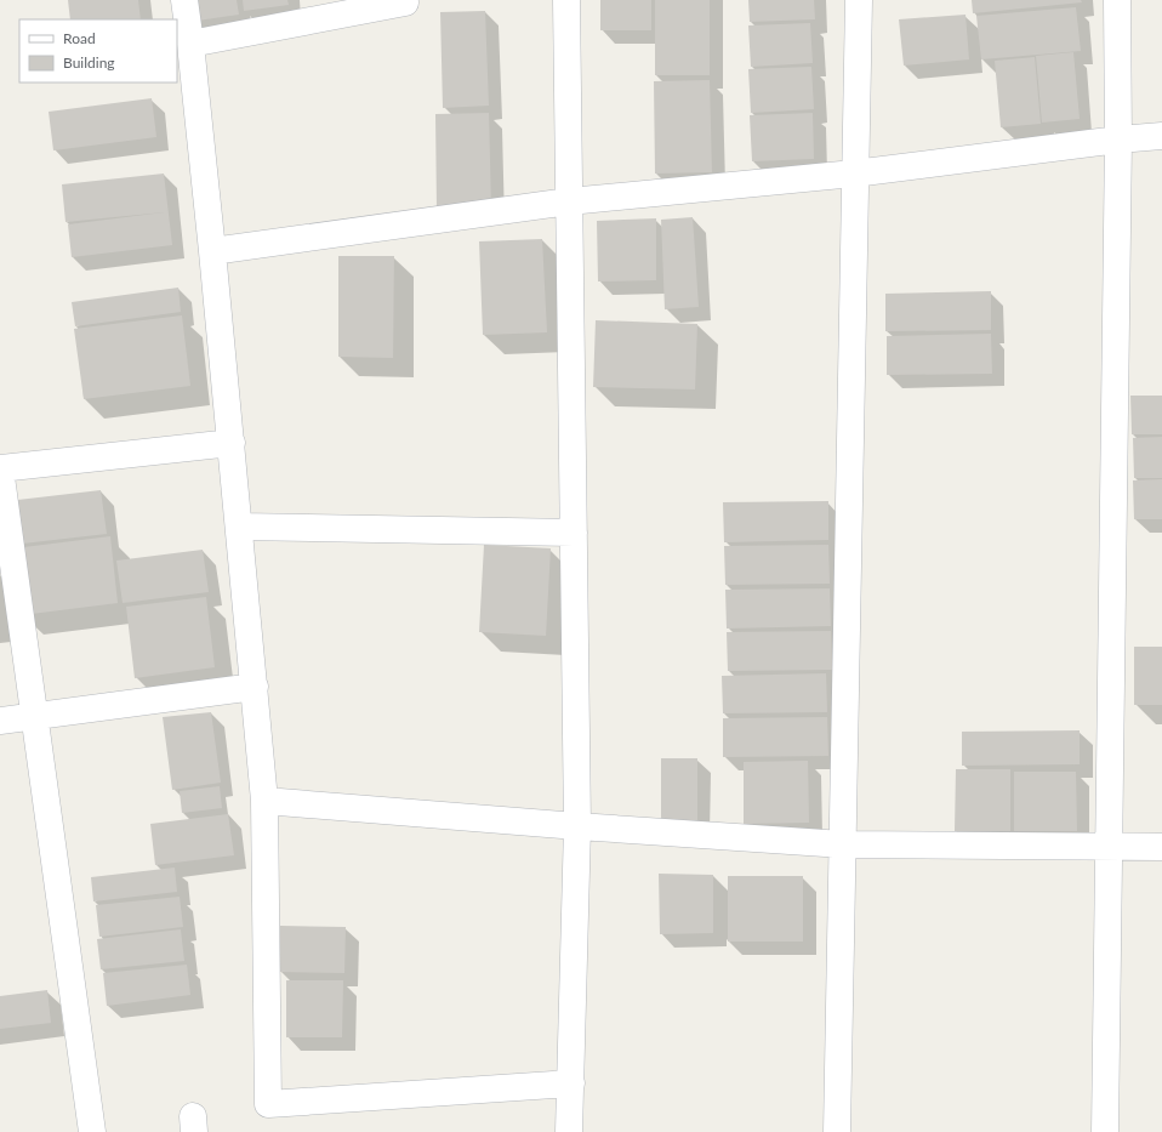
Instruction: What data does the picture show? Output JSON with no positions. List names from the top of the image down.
{
  "legend": ["Road", "Building"]
}
